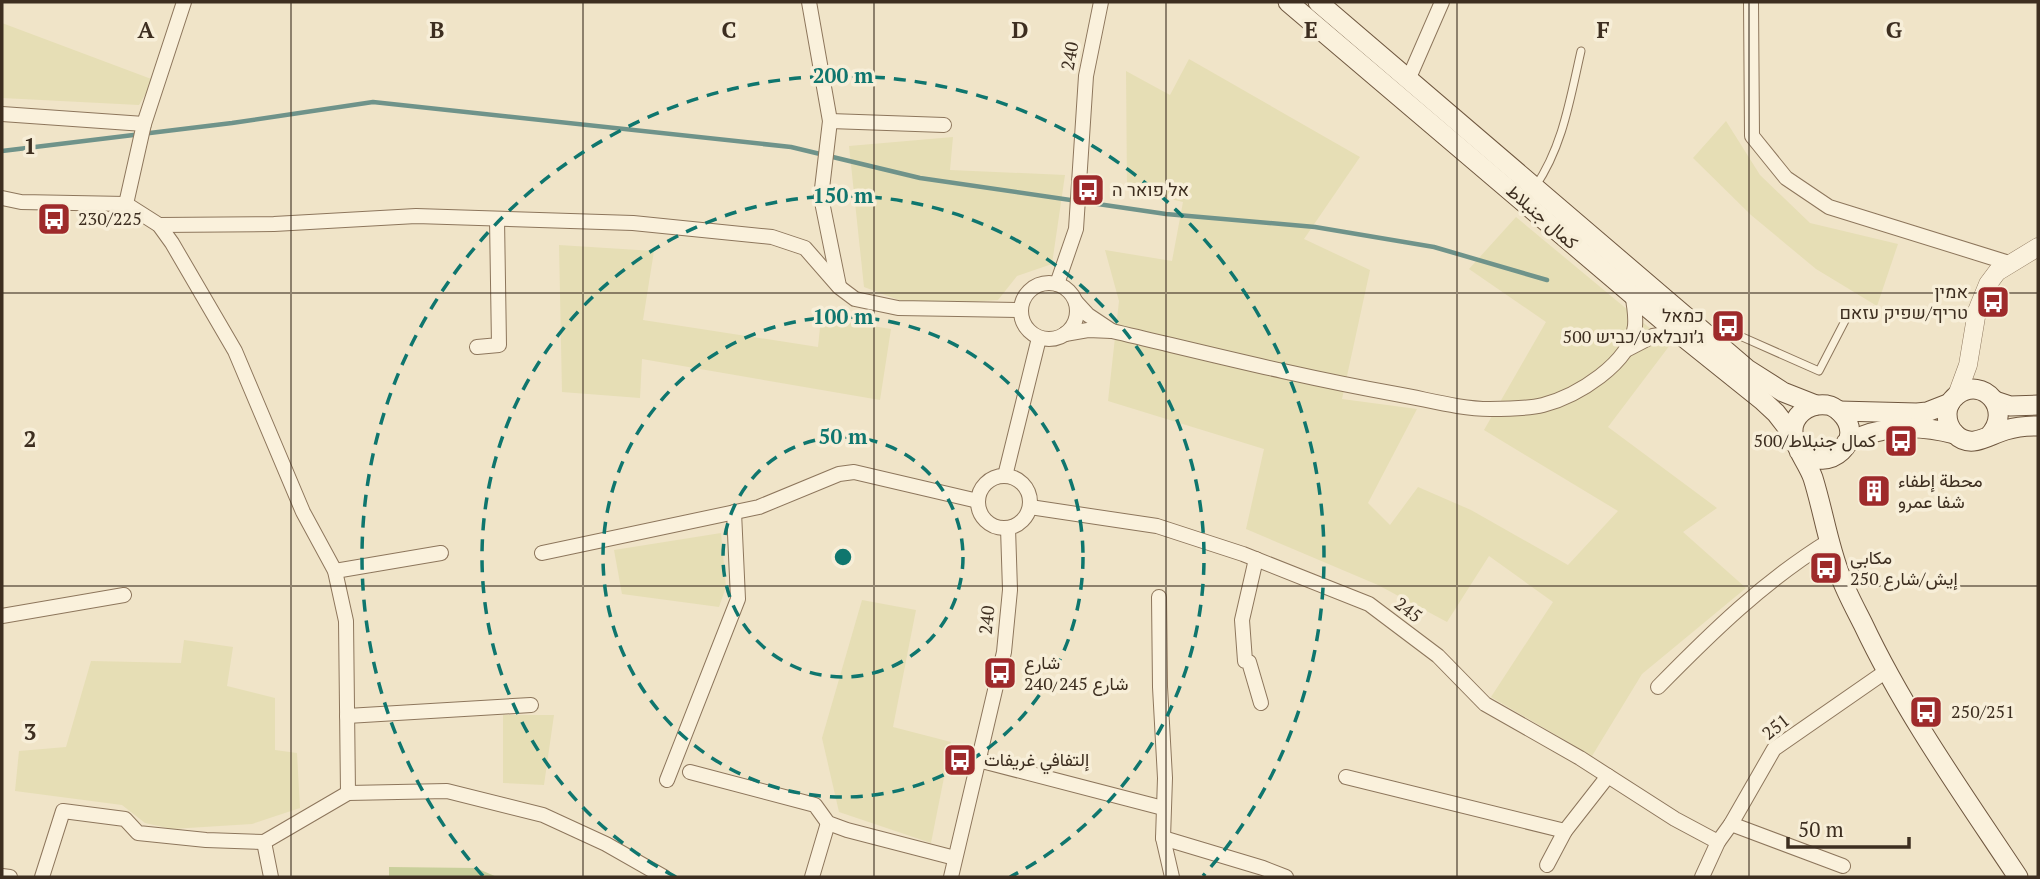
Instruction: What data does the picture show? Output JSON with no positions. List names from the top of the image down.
{
  "streets": {
    "main road": ["كمال جنبلاط"],
    "street": ["240", "245", "251"]
  },
  "crossings": [
    ["240", "245"],
    ["245", "251"]
  ],
  "places": {
    "bus stop": [
      "אל פואר ה",
      "230/225",
      "אמין טריף/שפיק עזאם",
      "כמאל ג׳ונבלאט/כביש 500",
      "500/كمال جنبلاط",
      "مكابي إيش/شارع 250",
      "شارع 240/شارع 245",
      "250/251",
      "إلتفافي غريفات"
    ],
    "building": ["محطة إطفاء شفا عمرو"]
  },
  "scale_bar": "50 m",
  "grid": {
    "columns": [
      "A",
      "B",
      "C",
      "D",
      "E",
      "F",
      "G"
    ],
    "rows": ["1", "2", "3"]
  },
  "rings": [
    "200 m",
    "150 m",
    "100 m",
    "50 m"
  ]
}
